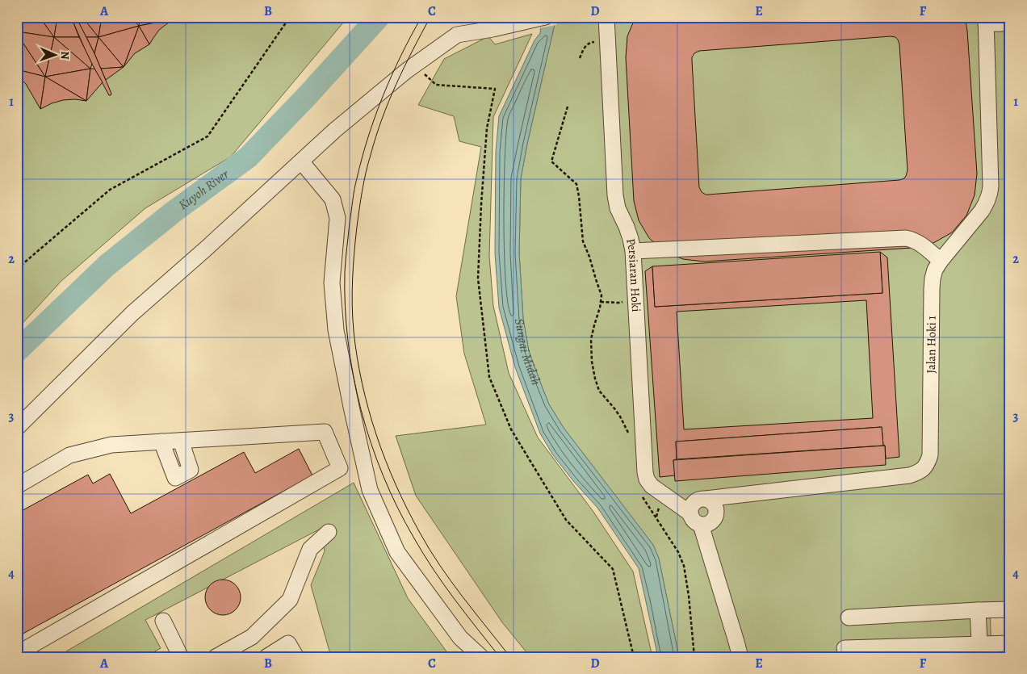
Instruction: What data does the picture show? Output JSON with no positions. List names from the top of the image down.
{
  "streets": {
    "street": ["Persiaran Hoki", "Jalan Hoki 1"]
  },
  "crossings": [
    ["Persiaran Hoki", "Jalan Hoki 1"]
  ],
  "water": ["Kuyoh River", "Sungai Midah"],
  "north": "right",
  "grid": {
    "columns": [
      "A",
      "B",
      "C",
      "D",
      "E",
      "F"
    ],
    "rows": [
      "1",
      "2",
      "3",
      "4"
    ]
  }
}
